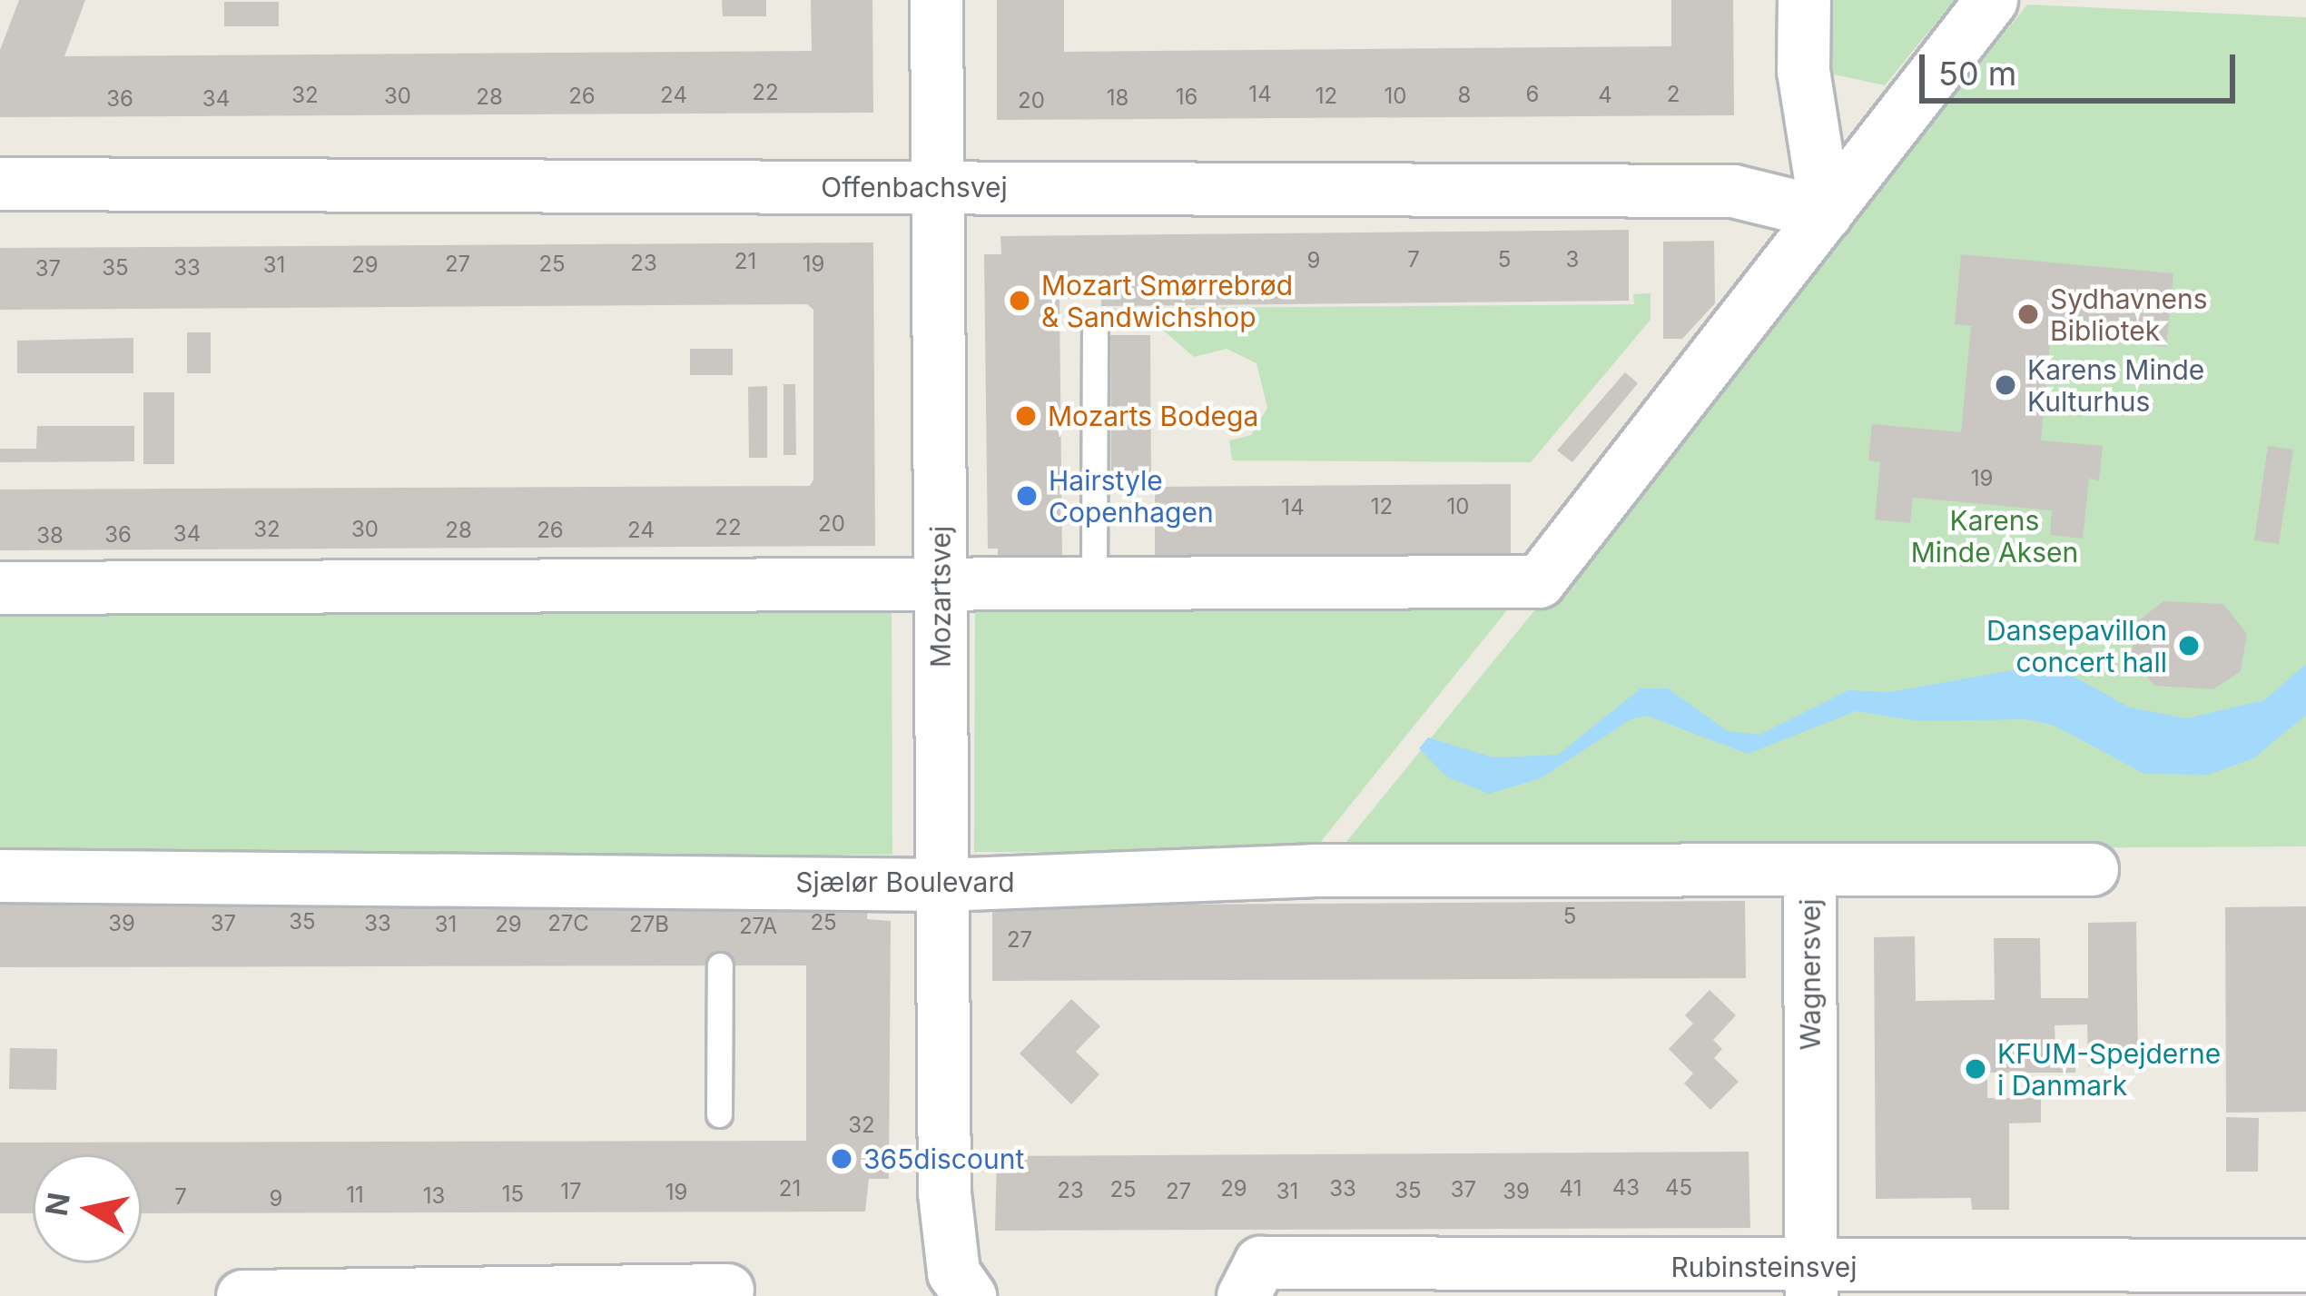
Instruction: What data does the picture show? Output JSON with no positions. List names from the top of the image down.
{
  "streets": {
    "street": [
      "Offenbachsvej",
      "Mozartsvej",
      "Sjælør Boulevard",
      "Wagnersvej",
      "Rubinsteinsvej"
    ]
  },
  "crossings": [
    ["Offenbachsvej", "Mozartsvej"],
    ["Mozartsvej", "Sjælør Boulevard"],
    ["Sjælør Boulevard", "Wagnersvej"],
    ["Wagnersvej", "Rubinsteinsvej"]
  ],
  "parks": ["Karens Minde Aksen"],
  "places": [
    "Mozart Smørrebrød & Sandwichshop",
    "Sydhavnens Bibliotek",
    "Karens Minde Kulturhus",
    "Mozarts Bodega",
    "Hairstyle Copenhagen",
    "Dansepavillon concert hall",
    "KFUM-Spejderne i Danmark",
    "365discount"
  ],
  "house_numbers": [
    "22",
    "14",
    "6",
    "2",
    "32",
    "24",
    "8",
    "4",
    "30",
    "26",
    "12",
    "10",
    "28",
    "16",
    "18",
    "36",
    "34",
    "20",
    "7",
    "5",
    "3",
    "9",
    "21",
    "23",
    "27",
    "25",
    "19",
    "31",
    "29",
    "35",
    "33",
    "37",
    "19",
    "12",
    "10",
    "14",
    "20",
    "22",
    "32",
    "30",
    "28",
    "26",
    "24",
    "34",
    "36",
    "38",
    "5",
    "35",
    "25",
    "39",
    "37",
    "33",
    "27C",
    "31",
    "29",
    "27B",
    "27A",
    "27",
    "32",
    "43",
    "45",
    "21",
    "29",
    "33",
    "41",
    "25",
    "37",
    "23",
    "35",
    "17",
    "27",
    "31",
    "39",
    "19",
    "15",
    "11",
    "13",
    "7",
    "9"
  ],
  "scale_bar": "50 m",
  "north": "left"
}
